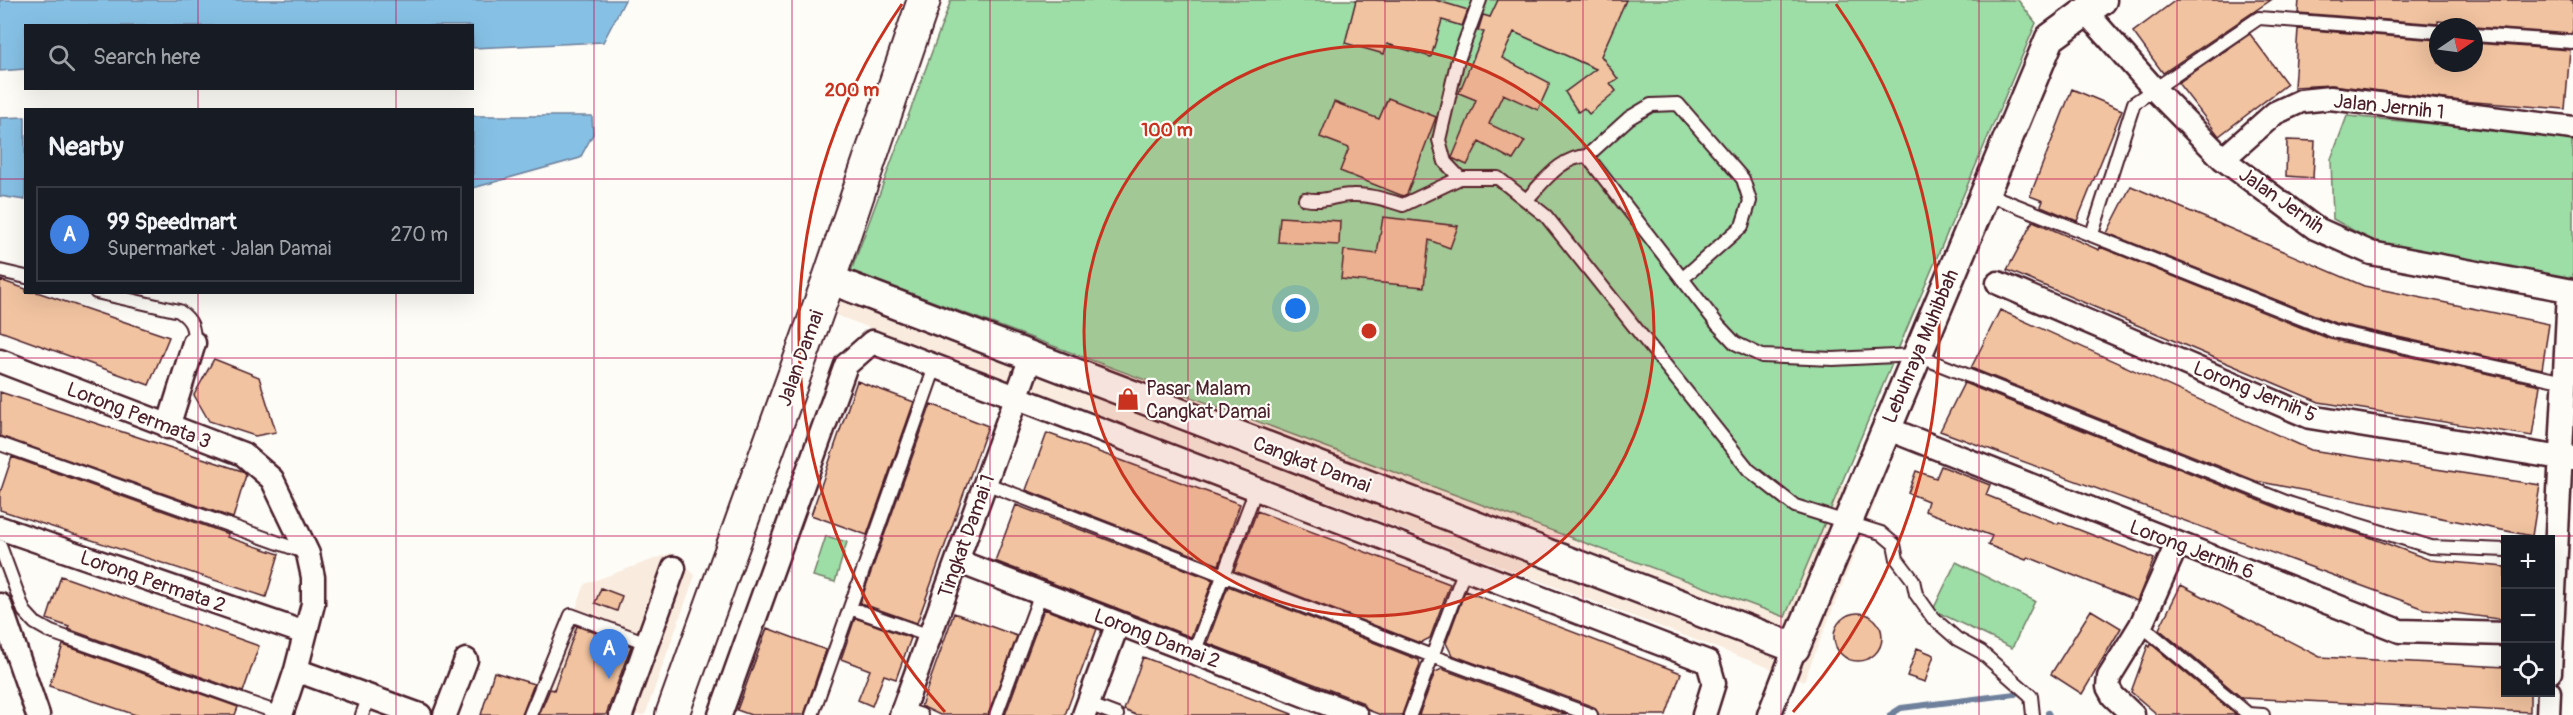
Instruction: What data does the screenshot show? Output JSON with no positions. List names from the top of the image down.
{
  "streets": {
    "main road": ["Jalan Damai"],
    "street": [
      "Jalan Jernih 1",
      "Jalan Jernih",
      "Lebuhraya Muhibbah",
      "Lorong Jernih 5",
      "Lorong Permata 3",
      "Cangkat Damai",
      "Tingkat Damai 1",
      "Lorong Jernih 6",
      "Lorong Permata 2",
      "Lorong Damai 2"
    ]
  },
  "crossings": [
    ["Jalan Jernih 1", "Jalan Jernih"],
    ["Jalan Jernih", "Lebuhraya Muhibbah"],
    ["Lebuhraya Muhibbah", "Cangkat Damai"],
    ["Lebuhraya Muhibbah", "Lorong Jernih 6"],
    ["Jalan Damai", "Cangkat Damai"],
    ["Cangkat Damai", "Tingkat Damai 1"],
    ["Tingkat Damai 1", "Lorong Damai 2"]
  ],
  "places": {
    "shop": ["Pasar Malam Cangkat Damai"]
  },
  "north": "right",
  "page": {
    "search": "Search here",
    "heading": "Nearby",
    "list": [
      {
        "mark": "A",
        "name": "99 Speedmart",
        "note": "Supermarket · Jalan Damai",
        "value": "270 m"
      }
    ],
    "map_buttons": ["+", "−"],
    "pins": "A"
  },
  "rings": ["200 m", "100 m"]
}
